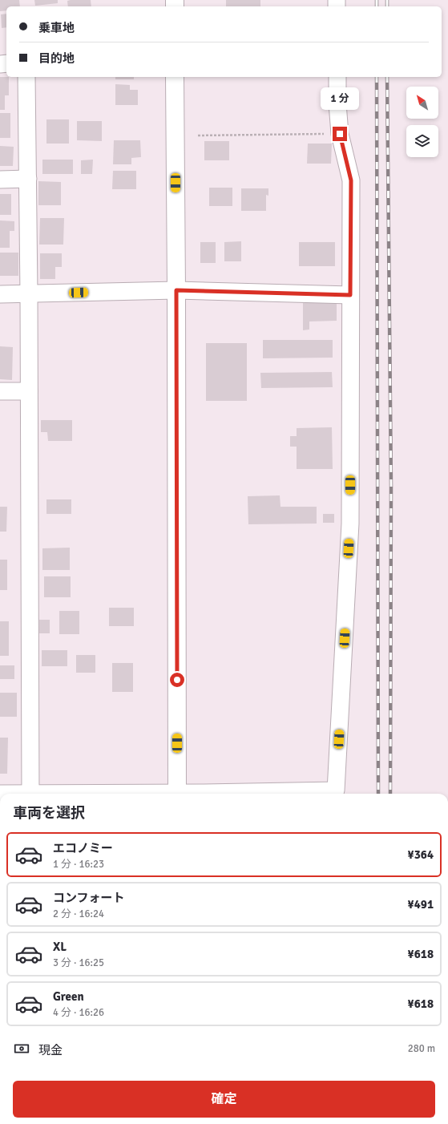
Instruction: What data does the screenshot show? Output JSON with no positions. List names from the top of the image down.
{
  "north": "top left",
  "page": {
    "banner": ["乗車地", "目的地"],
    "bubble": "1 分",
    "heading": "車両を選択",
    "list": [
      {
        "name": "エコノミー",
        "note": "1 分 · 16:23",
        "value": "¥364"
      },
      {
        "name": "コンフォート",
        "note": "2 分 · 16:24",
        "value": "¥491"
      },
      {
        "name": "XL",
        "note": "3 分 · 16:25",
        "value": "¥618"
      },
      {
        "name": "Green",
        "note": "4 分 · 16:26",
        "value": "¥618"
      }
    ],
    "pay": ["現金", "280 m"],
    "buttons": "確定"
  }
}
